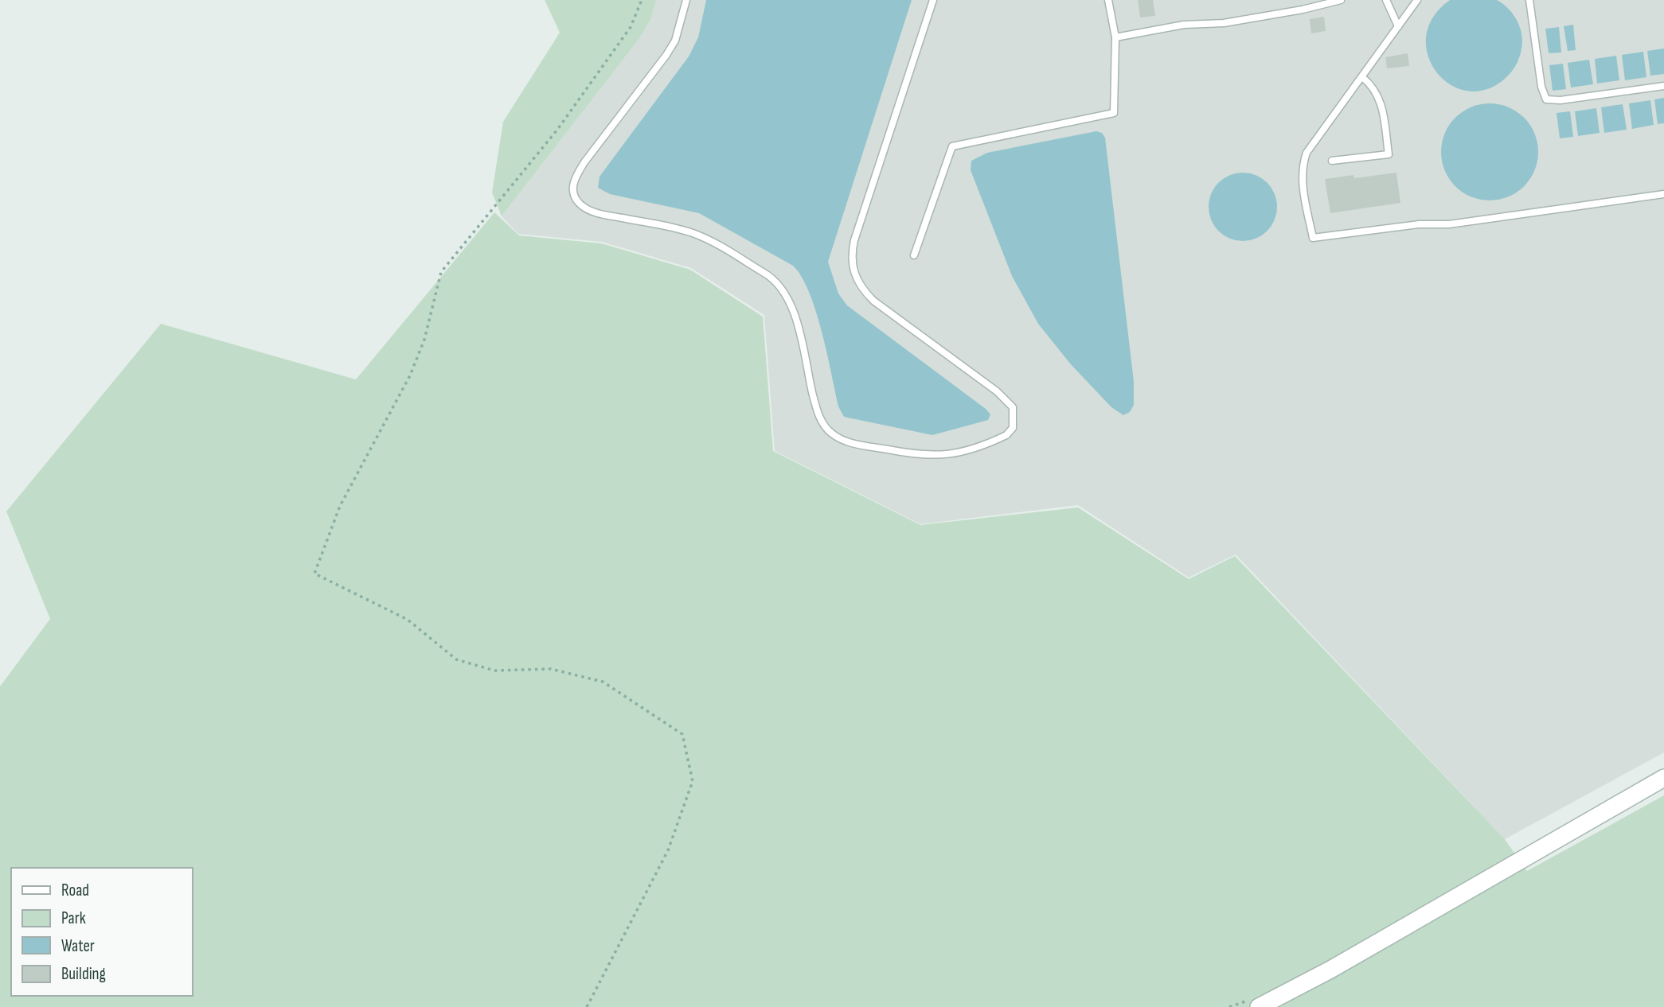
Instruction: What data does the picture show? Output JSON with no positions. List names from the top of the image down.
{
  "legend": [
    "Road",
    "Park",
    "Water",
    "Building"
  ]
}
